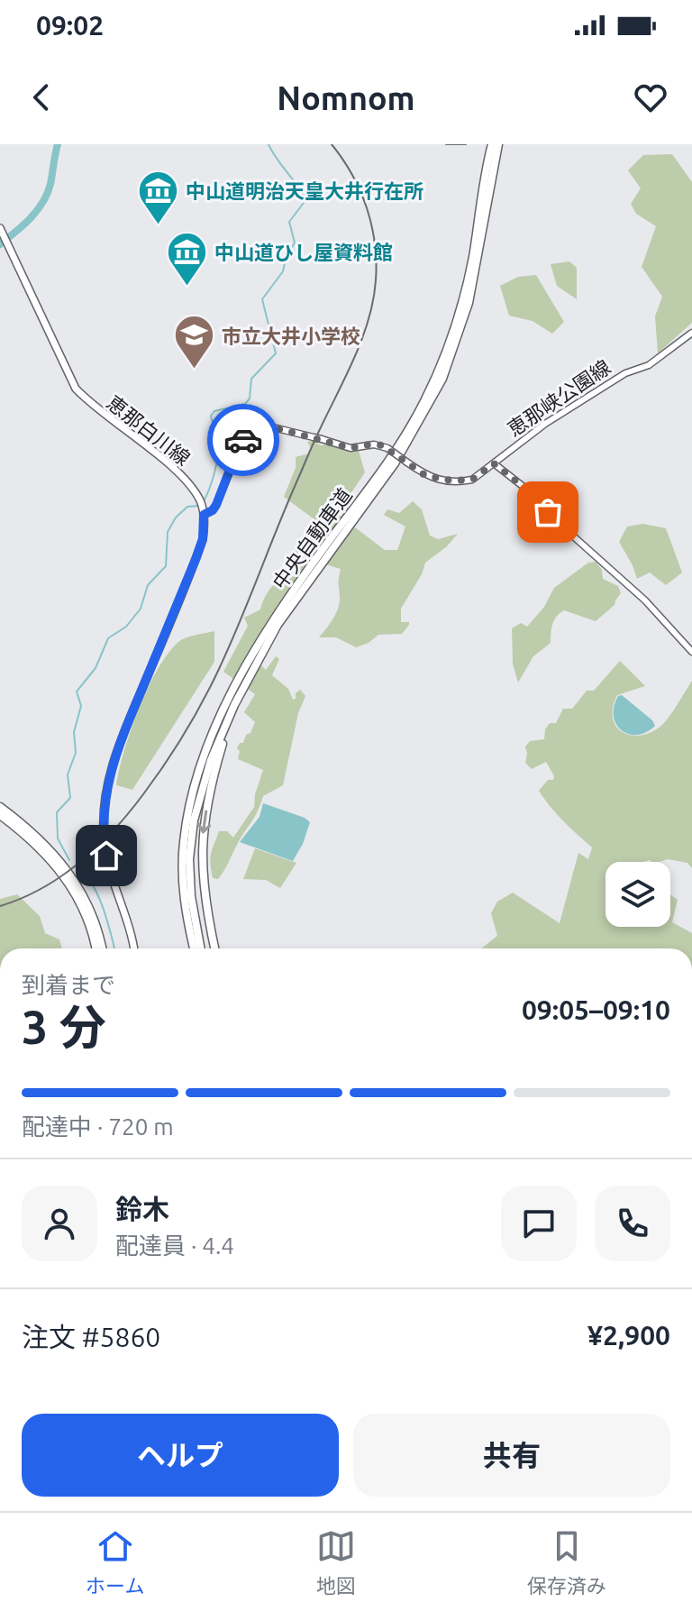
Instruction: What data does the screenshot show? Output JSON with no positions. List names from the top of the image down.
{
  "streets": {
    "highway": ["中央自動車道"],
    "main road": ["恵那峡公園線", "恵那白川線"]
  },
  "crossings": [
    ["恵那峡公園線", "恵那白川線"]
  ],
  "places": {
    "museum": ["中山道明治天皇大井行在所", "中山道ひし屋資料館"],
    "school or university": ["市立大井小学校"]
  },
  "page": {
    "status": "09:02",
    "header": "Nomnom",
    "heading": ["3 分", "到着まで", "09:05–09:10"],
    "panel": [
      "鈴木",
      "配達員 · 4.4",
      "注文 #5860",
      "¥2,900"
    ],
    "bar": "配達中 · 720 m",
    "buttons": ["ヘルプ", "共有"],
    "tabs": ["ホーム", "地図", "保存済み"]
  }
}
